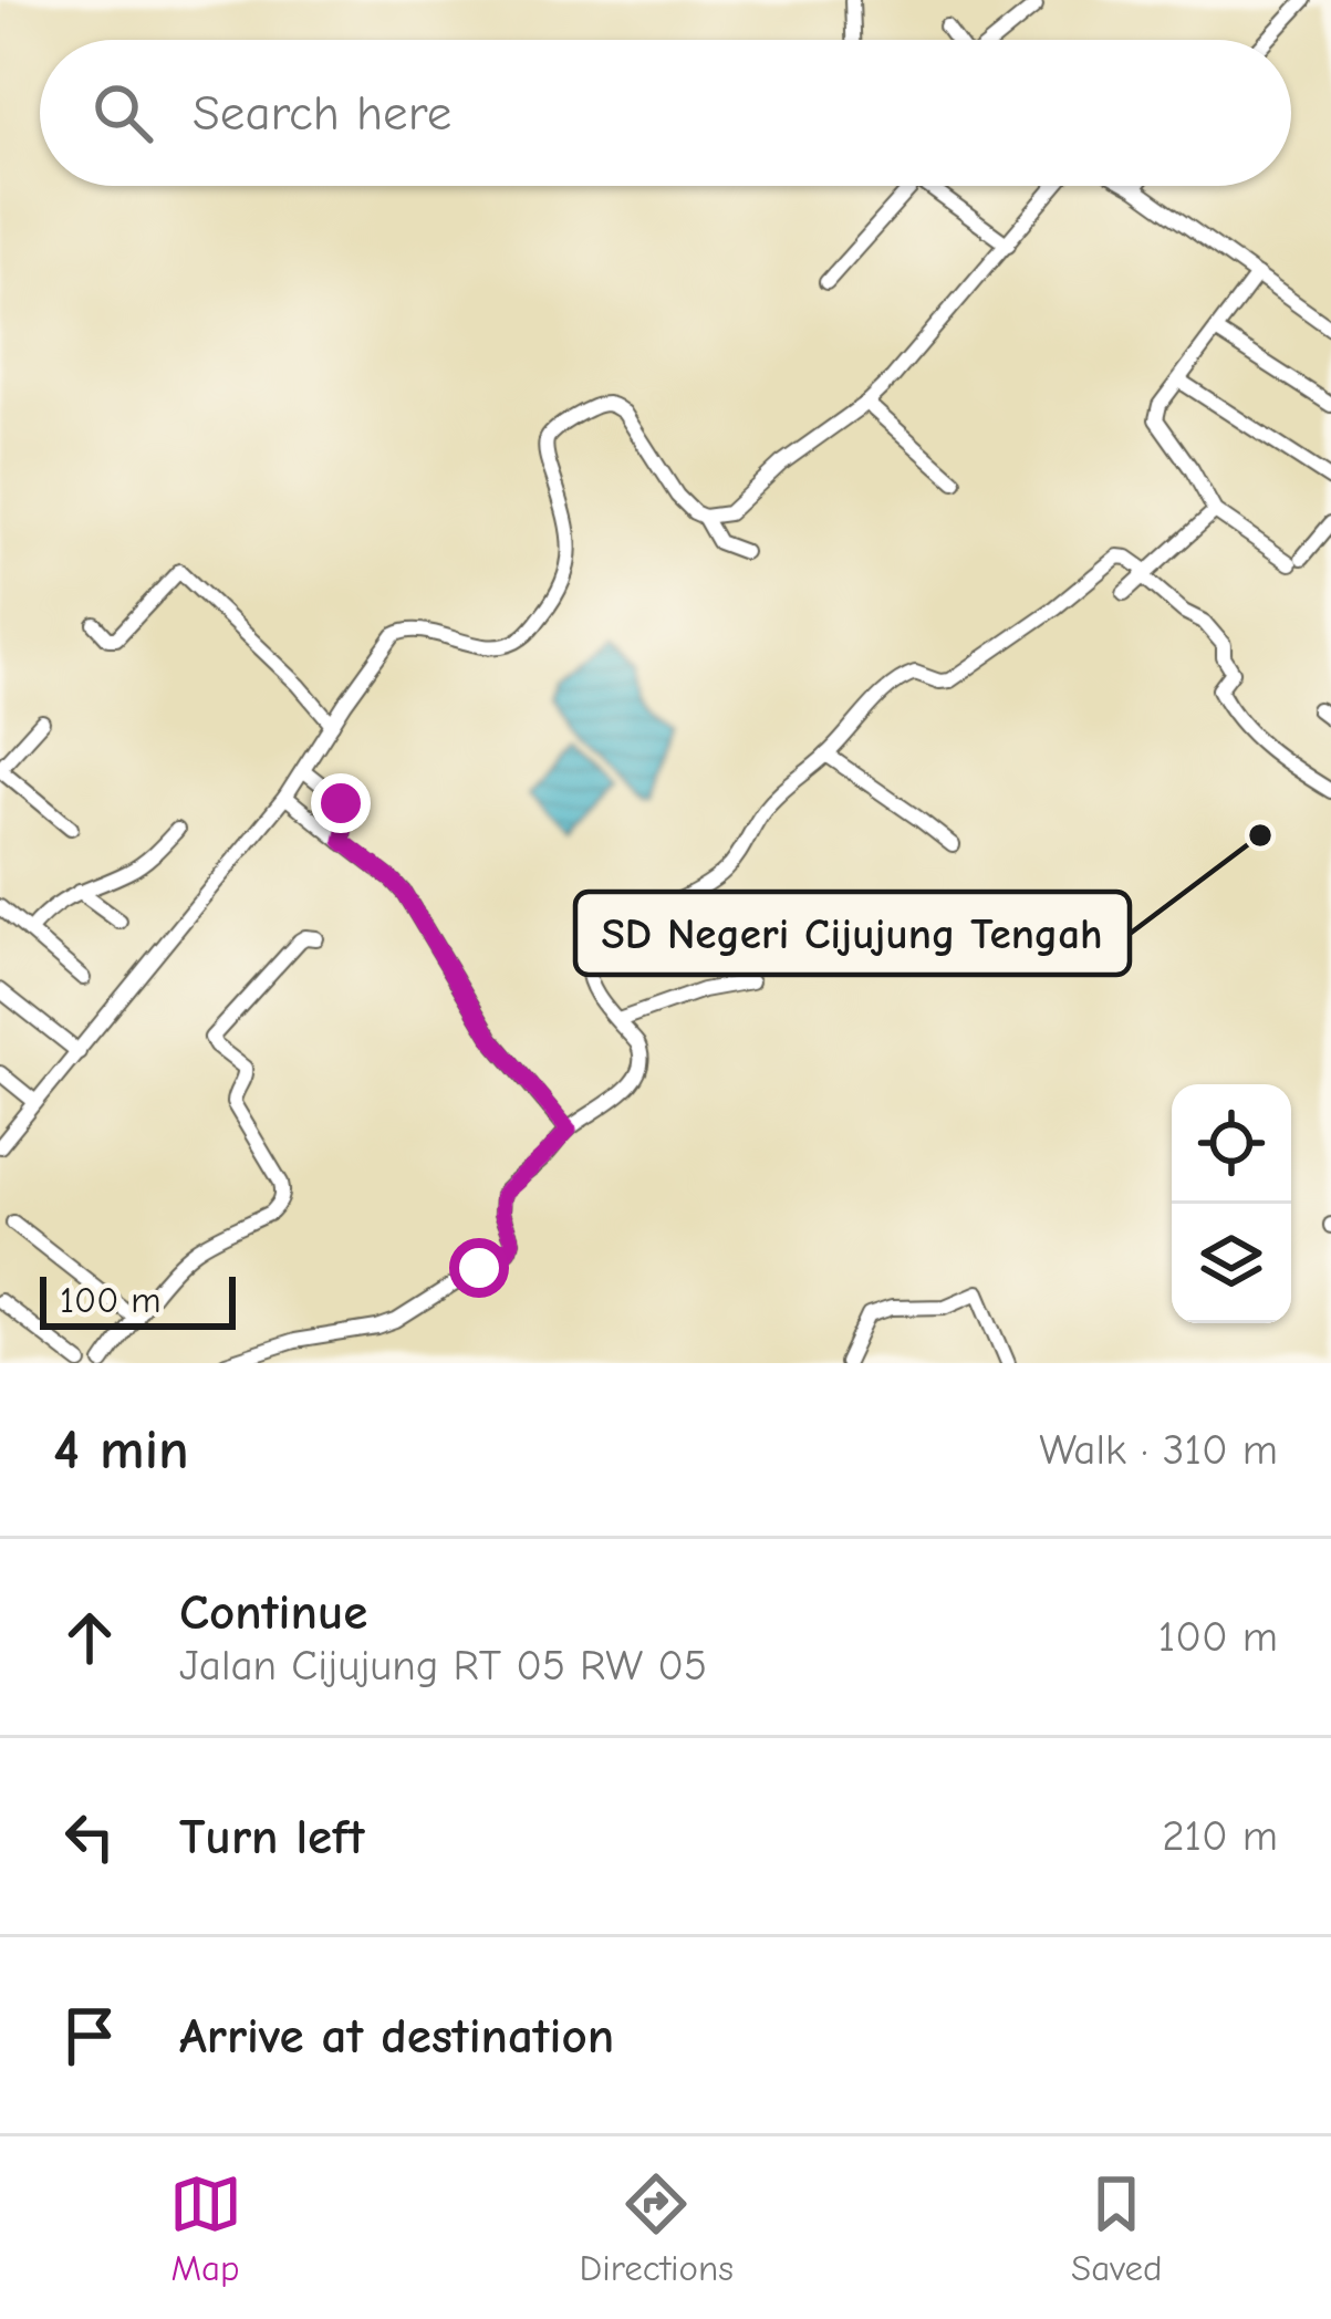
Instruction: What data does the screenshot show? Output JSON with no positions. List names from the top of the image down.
{
  "places": ["SD Negeri Cijujung Tengah"],
  "scale_bar": "100 m",
  "page": {
    "search": "Search here",
    "scale": "100 m",
    "heading": ["4 min", "Walk · 310 m"],
    "list": [
      ["Continue", "Jalan Cijujung RT 05 RW 05", "100 m"],
      ["Turn left", "210 m"],
      "Arrive at destination"
    ],
    "nav": ["Map", "Directions", "Saved"]
  }
}
